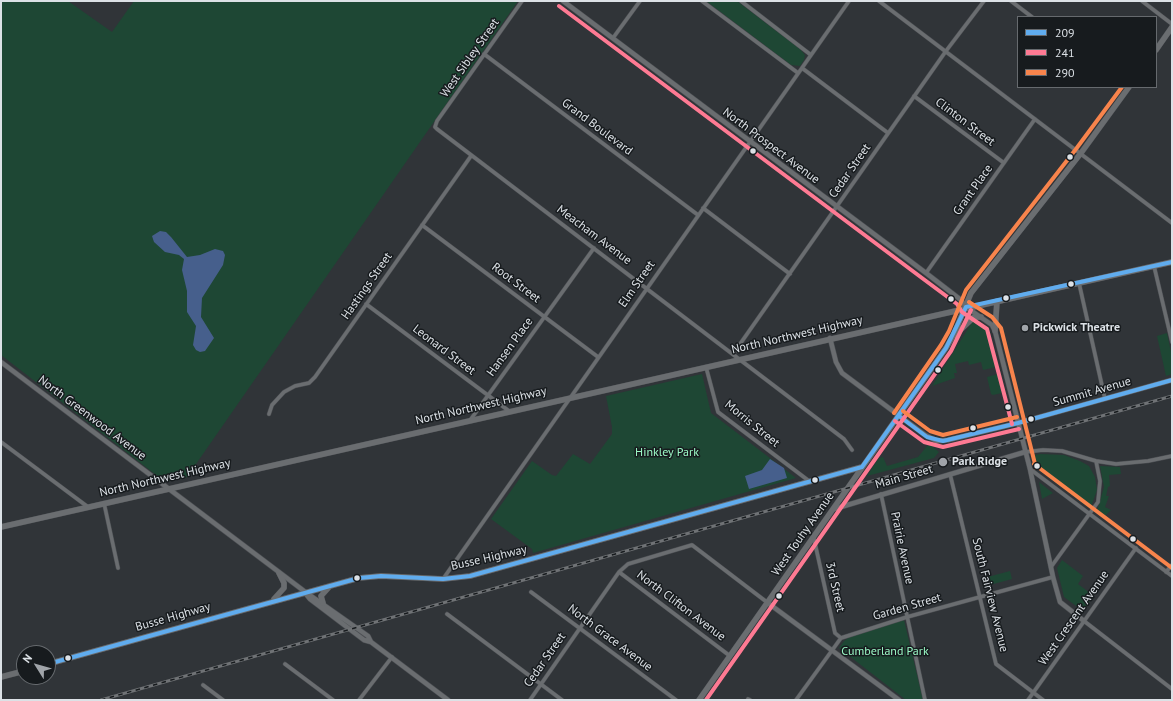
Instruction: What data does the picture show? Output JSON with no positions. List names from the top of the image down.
{
  "streets": {
    "main road": ["North Northwest Highway", "West Touhy Avenue", "Busse Highway"],
    "street": [
      "West Sibley Street",
      "Clinton Street",
      "Grand Boulevard",
      "North Prospect Avenue",
      "Cedar Street",
      "Grant Place",
      "Meacham Avenue",
      "Root Street",
      "Elm Street",
      "Hastings Street",
      "Hansen Place",
      "Leonard Street",
      "Summit Avenue",
      "North Greenwood Avenue",
      "Morris Street",
      "Main Street",
      "Prairie Avenue",
      "3rd Street",
      "South Fairview Avenue",
      "North Clifton Avenue",
      "Garden Street",
      "West Crescent Avenue",
      "North Grace Avenue"
    ]
  },
  "crossings": [
    ["West Sibley Street", "Grand Boulevard"],
    ["West Sibley Street", "Meacham Avenue"],
    ["Clinton Street", "Cedar Street"],
    ["Clinton Street", "Grant Place"],
    ["Grand Boulevard", "Elm Street"],
    ["North Prospect Avenue", "Cedar Street"],
    ["North Prospect Avenue", "Grant Place"],
    ["North Prospect Avenue", "Elm Street"],
    ["North Prospect Avenue", "North Northwest Highway"],
    ["North Prospect Avenue", "West Touhy Avenue"],
    ["Cedar Street", "Meacham Avenue"],
    ["Cedar Street", "North Clifton Avenue"],
    ["Cedar Street", "North Grace Avenue"],
    ["Meacham Avenue", "Elm Street"],
    ["Meacham Avenue", "Hastings Street"],
    ["Meacham Avenue", "North Northwest Highway"],
    ["Meacham Avenue", "Hansen Place"],
    ["Root Street", "Elm Street"],
    ["Root Street", "Hastings Street"],
    ["Root Street", "Hansen Place"],
    ["Elm Street", "North Northwest Highway"],
    ["Elm Street", "Busse Highway"],
    ["Hastings Street", "Leonard Street"],
    ["North Northwest Highway", "Hansen Place"],
    ["North Northwest Highway", "Leonard Street"],
    ["North Northwest Highway", "Summit Avenue"],
    ["North Northwest Highway", "North Greenwood Avenue"],
    ["North Northwest Highway", "Morris Street"],
    ["North Northwest Highway", "West Touhy Avenue"],
    ["Hansen Place", "Leonard Street"],
    ["Summit Avenue", "West Touhy Avenue"],
    ["North Greenwood Avenue", "Busse Highway"],
    ["Morris Street", "Busse Highway"],
    ["Main Street", "West Touhy Avenue"],
    ["Main Street", "Prairie Avenue"],
    ["Main Street", "South Fairview Avenue"],
    ["West Touhy Avenue", "Busse Highway"],
    ["West Touhy Avenue", "3rd Street"],
    ["West Touhy Avenue", "North Clifton Avenue"],
    ["Prairie Avenue", "Garden Street"],
    ["3rd Street", "Garden Street"],
    ["South Fairview Avenue", "Garden Street"],
    ["South Fairview Avenue", "West Crescent Avenue"]
  ],
  "parks": ["Hinkley Park", "Cumberland Park"],
  "places": ["Pickwick Theatre", "Park Ridge"],
  "lines": ["transit line 241", "transit line 290", "transit line 209"],
  "legend": ["209", "241", "290"],
  "north": "top left"
}
